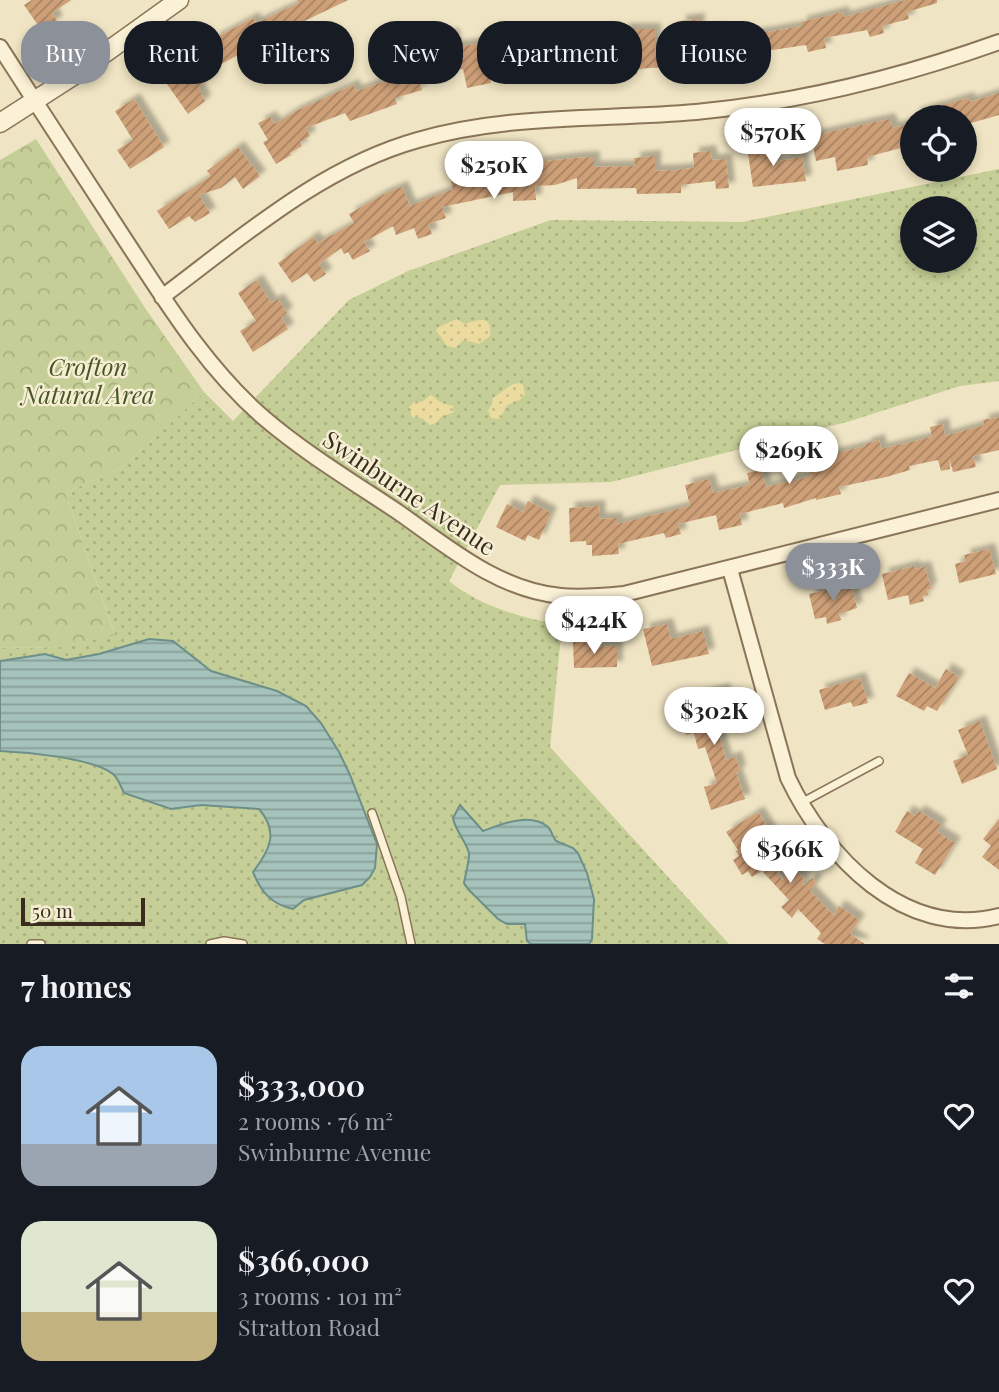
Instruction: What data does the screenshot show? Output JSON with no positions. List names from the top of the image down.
{
  "streets": {
    "street": ["Swinburne Avenue"]
  },
  "parks": ["Crofton Natural Area"],
  "scale_bar": "50 m",
  "page": {
    "chip": [
      "Buy",
      "Rent",
      "Filters",
      "New",
      "Apartment",
      "House"
    ],
    "price": [
      "$570K",
      "$250K",
      "$269K",
      "$333K",
      "$424K",
      "$302K",
      "$366K"
    ],
    "scale": "50 m",
    "heading": "7 homes",
    "list": [
      {
        "name": "$333,000",
        "note": "2 rooms · 76 m² · Swinburne Avenue"
      },
      {
        "name": "$366,000",
        "note": "3 rooms · 101 m² · Stratton Road"
      }
    ]
  }
}
